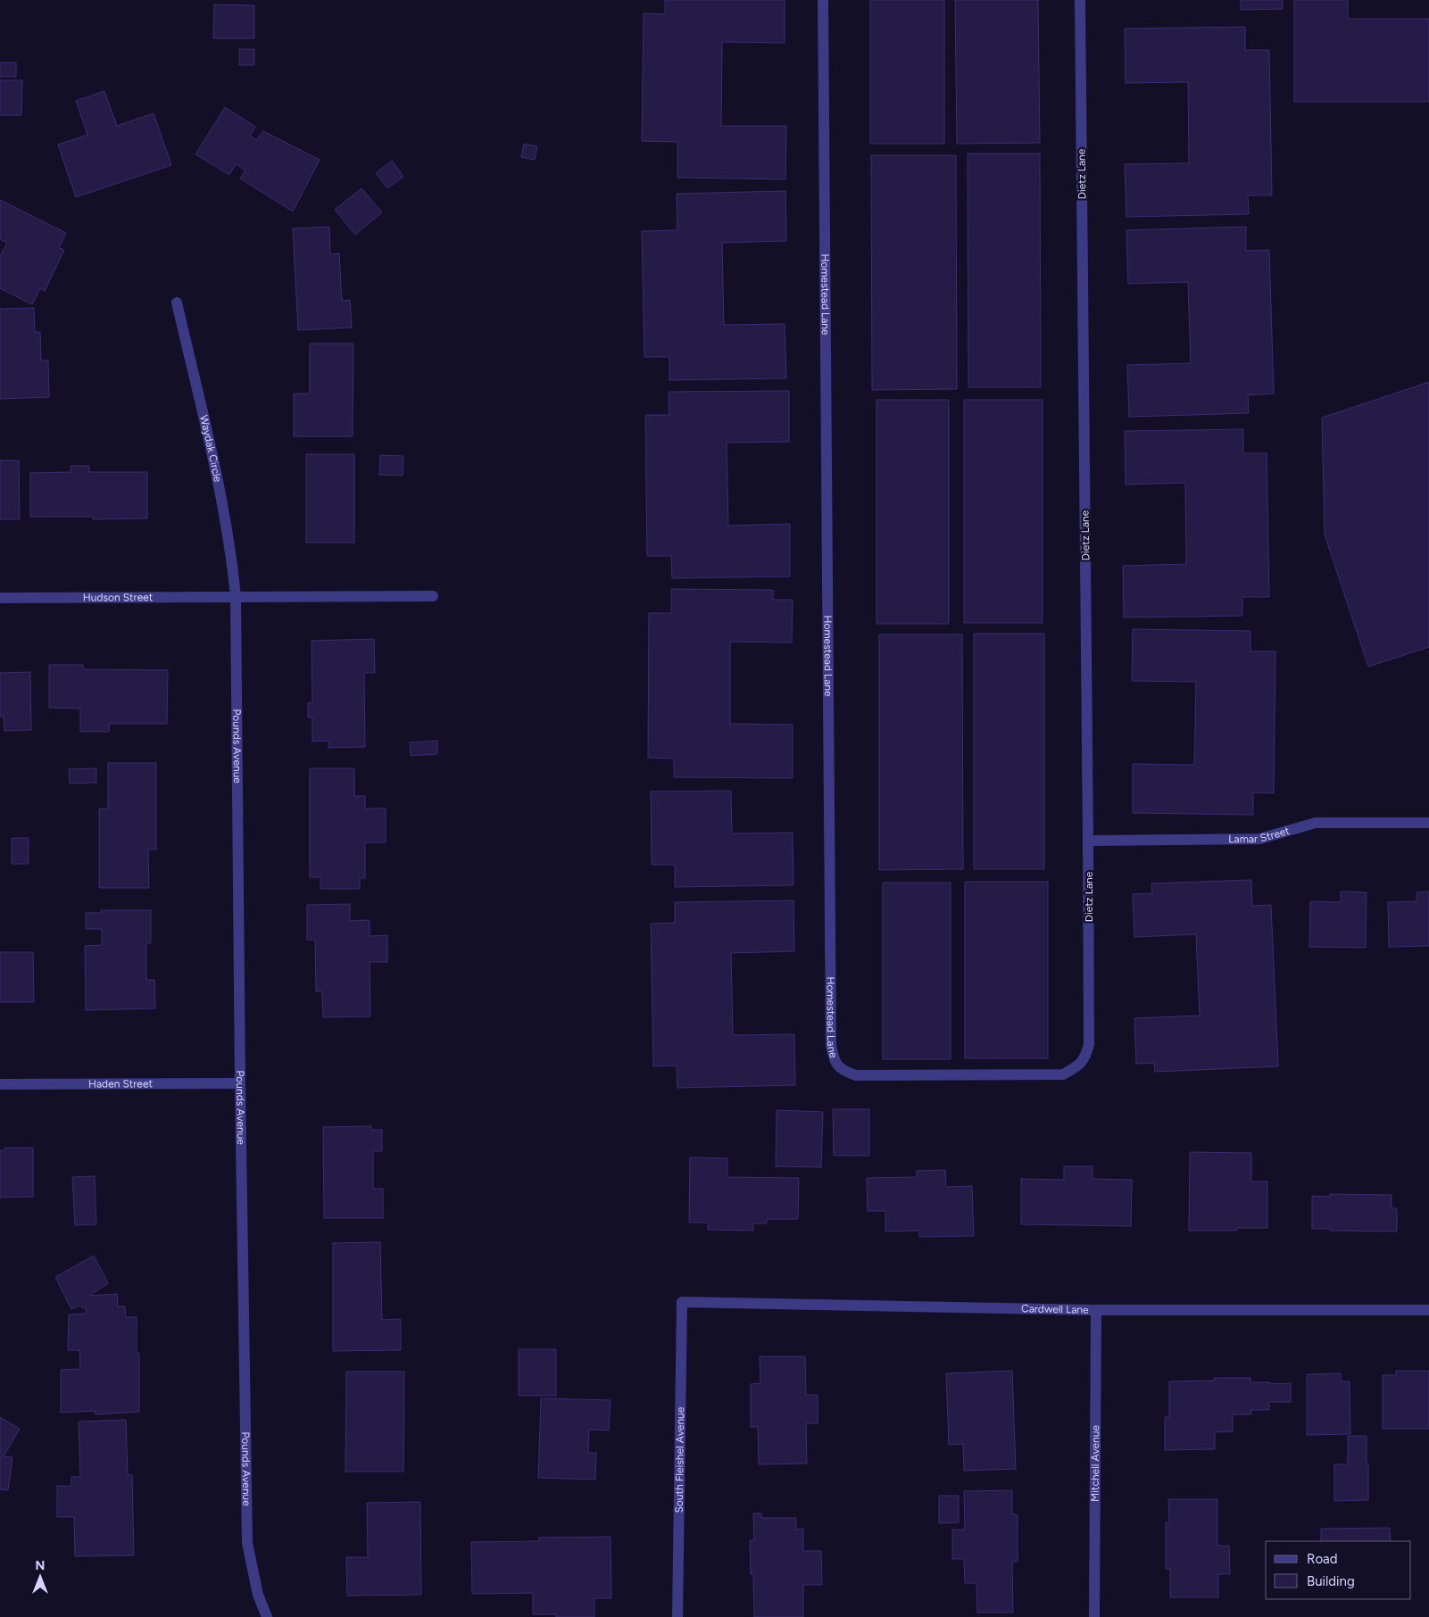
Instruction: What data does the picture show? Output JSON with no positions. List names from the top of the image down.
{
  "streets": {
    "street": [
      "Dietz Lane",
      "Homestead Lane",
      "Waydak Circle",
      "Hudson Street",
      "Pounds Avenue",
      "Lamar Street",
      "Haden Street",
      "Cardwell Lane",
      "South Fleishel Avenue",
      "Mitchell Avenue"
    ]
  },
  "crossings": [
    ["Dietz Lane", "Homestead Lane"],
    ["Dietz Lane", "Lamar Street"],
    ["Waydak Circle", "Hudson Street"],
    ["Waydak Circle", "Pounds Avenue"],
    ["Hudson Street", "Pounds Avenue"],
    ["Pounds Avenue", "Haden Street"],
    ["Cardwell Lane", "South Fleishel Avenue"],
    ["Cardwell Lane", "Mitchell Avenue"]
  ],
  "legend": ["Road", "Building"],
  "north": "top"
}
